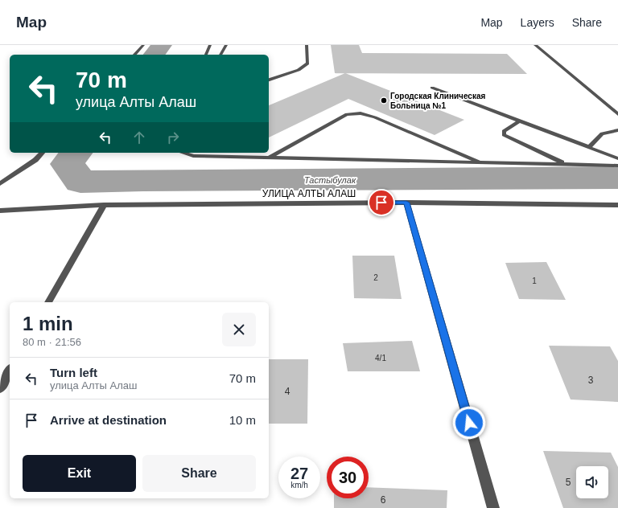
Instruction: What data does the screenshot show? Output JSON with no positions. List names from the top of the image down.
{
  "streets": {
    "street": ["УЛИЦА АЛТЫ АЛАШ"]
  },
  "water": ["Тастыбулак"],
  "places": ["Городская Клиническая Больница №1"],
  "house_numbers": [
    "2",
    "1",
    "4/1",
    "3",
    "4",
    "5",
    "6"
  ],
  "page": {
    "header": "Map",
    "nav": ["Map", "Layers", "Share"],
    "turn": ["70 m", "улица Алты Алаш"],
    "heading": ["1 min", "80 m · 21:56"],
    "list": [
      {
        "name": "Turn left",
        "note": "улица Алты Алаш",
        "value": "70 m"
      },
      {
        "name": "Arrive at destination",
        "value": "10 m"
      }
    ],
    "buttons": ["Exit", "Share"],
    "speed": "27 km/h",
    "limit": "30"
  }
}
